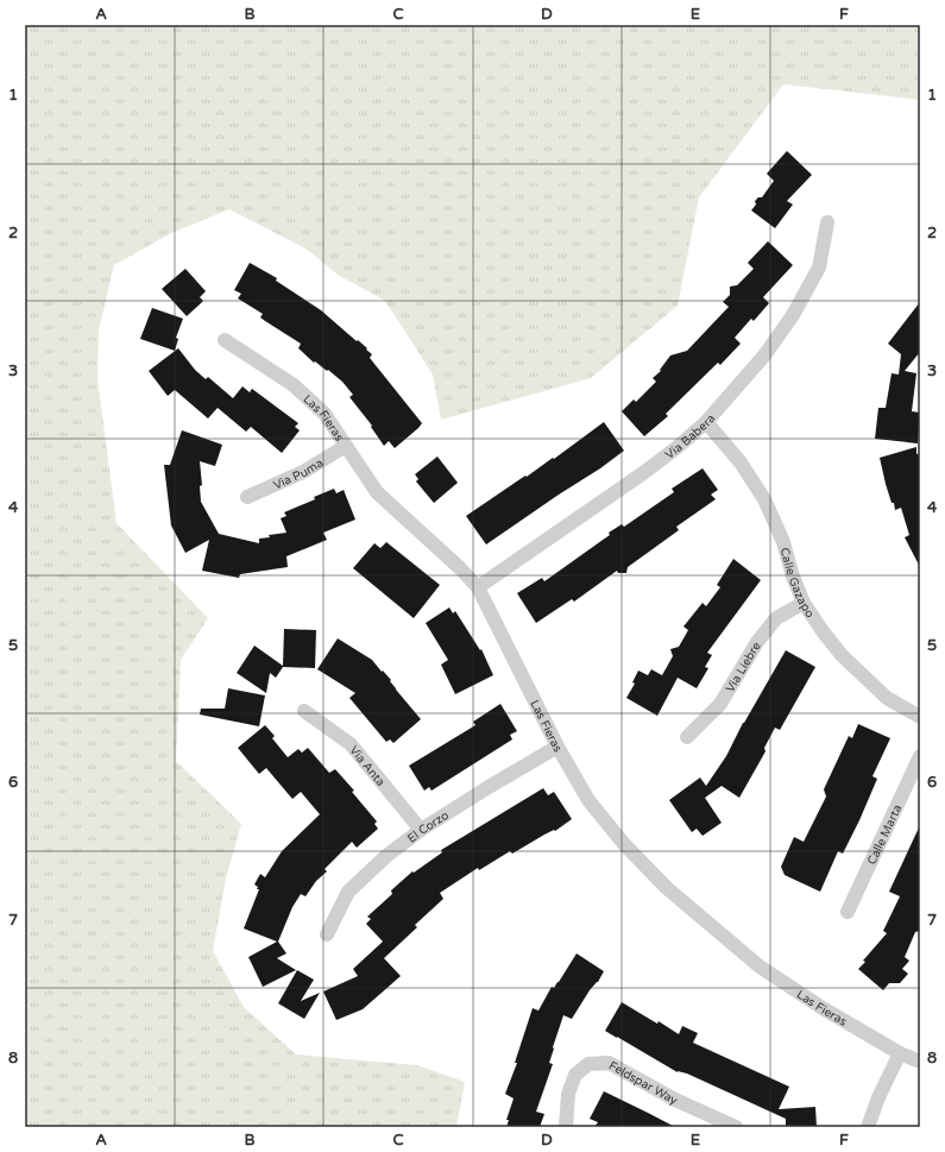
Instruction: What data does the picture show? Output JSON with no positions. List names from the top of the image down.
{
  "streets": {
    "street": [
      "Las Fieras",
      "Via Babera",
      "Via Puma",
      "Calle Gazapo",
      "Via Liebre",
      "Via Anta",
      "El Corzo",
      "Calle Marta",
      "Feldspar Way"
    ]
  },
  "crossings": [
    ["Las Fieras", "Via Babera"],
    ["Las Fieras", "Via Puma"],
    ["Las Fieras", "El Corzo"],
    ["Via Babera", "Calle Gazapo"],
    ["Calle Gazapo", "Via Liebre"],
    ["Via Anta", "El Corzo"]
  ],
  "grid": {
    "columns": [
      "A",
      "B",
      "C",
      "D",
      "E",
      "F"
    ],
    "rows": [
      "1",
      "2",
      "3",
      "4",
      "5",
      "6",
      "7",
      "8"
    ]
  }
}
